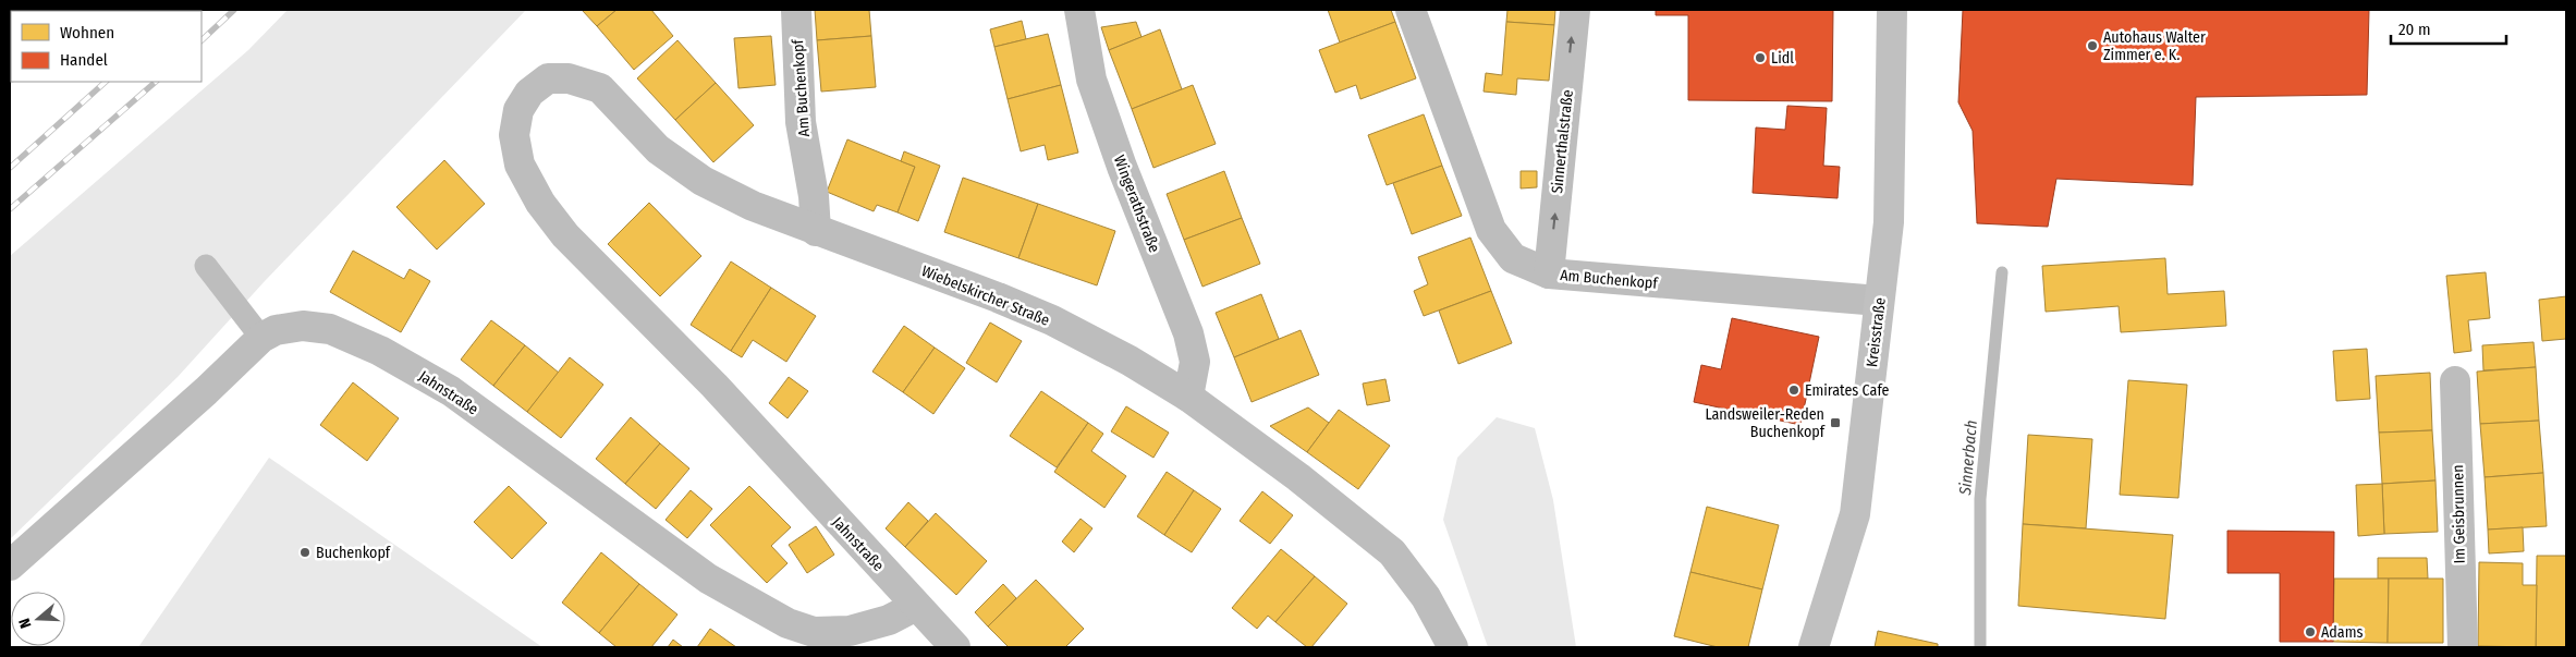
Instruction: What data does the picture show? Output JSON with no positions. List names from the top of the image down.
{
  "streets": {
    "main road": ["Kreisstraße"],
    "street": [
      "Am Buchenkopf",
      "Sinnerthalstraße",
      "Wingerathstraße",
      "Wiebelskircher Straße",
      "Jahnstraße",
      "Im Geisbrunnen"
    ]
  },
  "crossings": [
    ["Am Buchenkopf", "Sinnerthalstraße"],
    ["Am Buchenkopf", "Wiebelskircher Straße"],
    ["Am Buchenkopf", "Kreisstraße"],
    ["Wingerathstraße", "Wiebelskircher Straße"],
    ["Wiebelskircher Straße", "Jahnstraße"]
  ],
  "one_way": ["Sinnerthalstraße"],
  "water": ["Sinnerbach"],
  "places": {
    "other": [
      "Autohaus Walter Zimmer e. K.",
      "Lidl",
      "Emirates Cafe",
      "Buchenkopf",
      "Adams"
    ],
    "transit": ["Landsweiler-Reden Buchenkopf"]
  },
  "legend": ["Wohnen", "Handel"],
  "scale_bar": "20 m",
  "north": "left"
}
